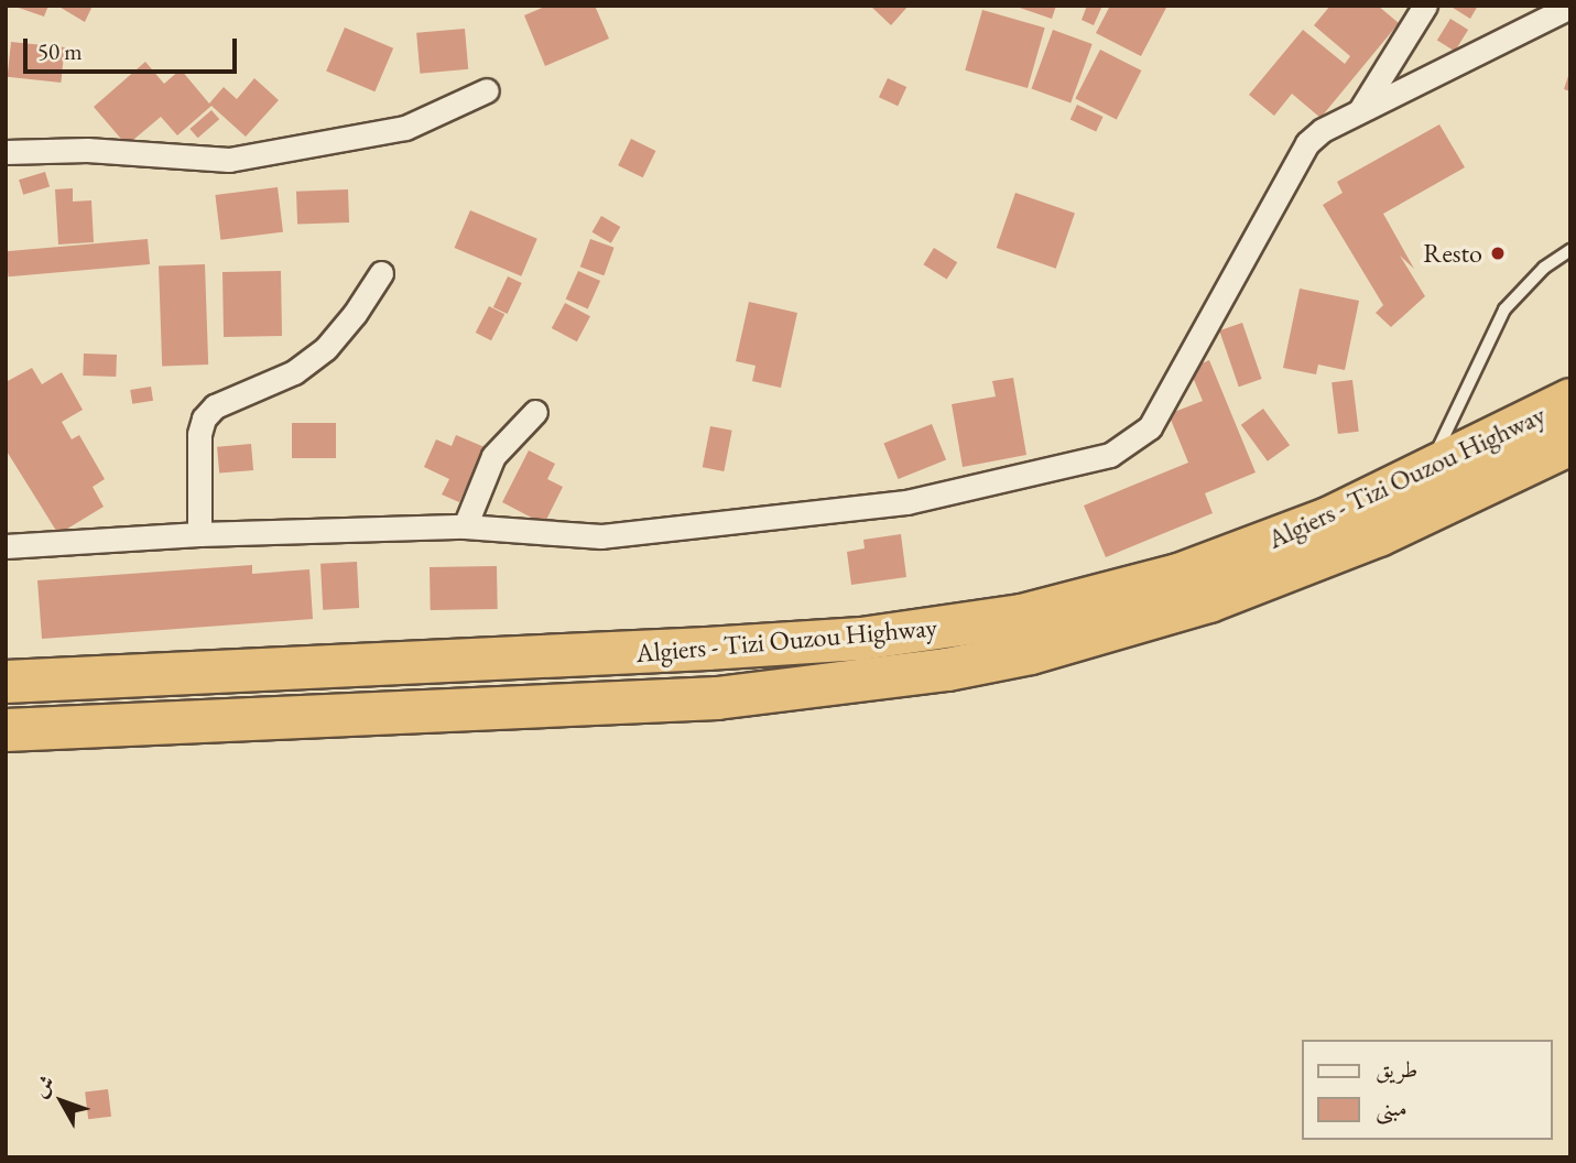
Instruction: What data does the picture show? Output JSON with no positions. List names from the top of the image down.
{
  "streets": {
    "highway": ["Algiers - Tizi Ouzou Highway"]
  },
  "places": ["Resto"],
  "legend": ["طريق", "مبنى"],
  "scale_bar": "50 m",
  "north": "top left"
}
